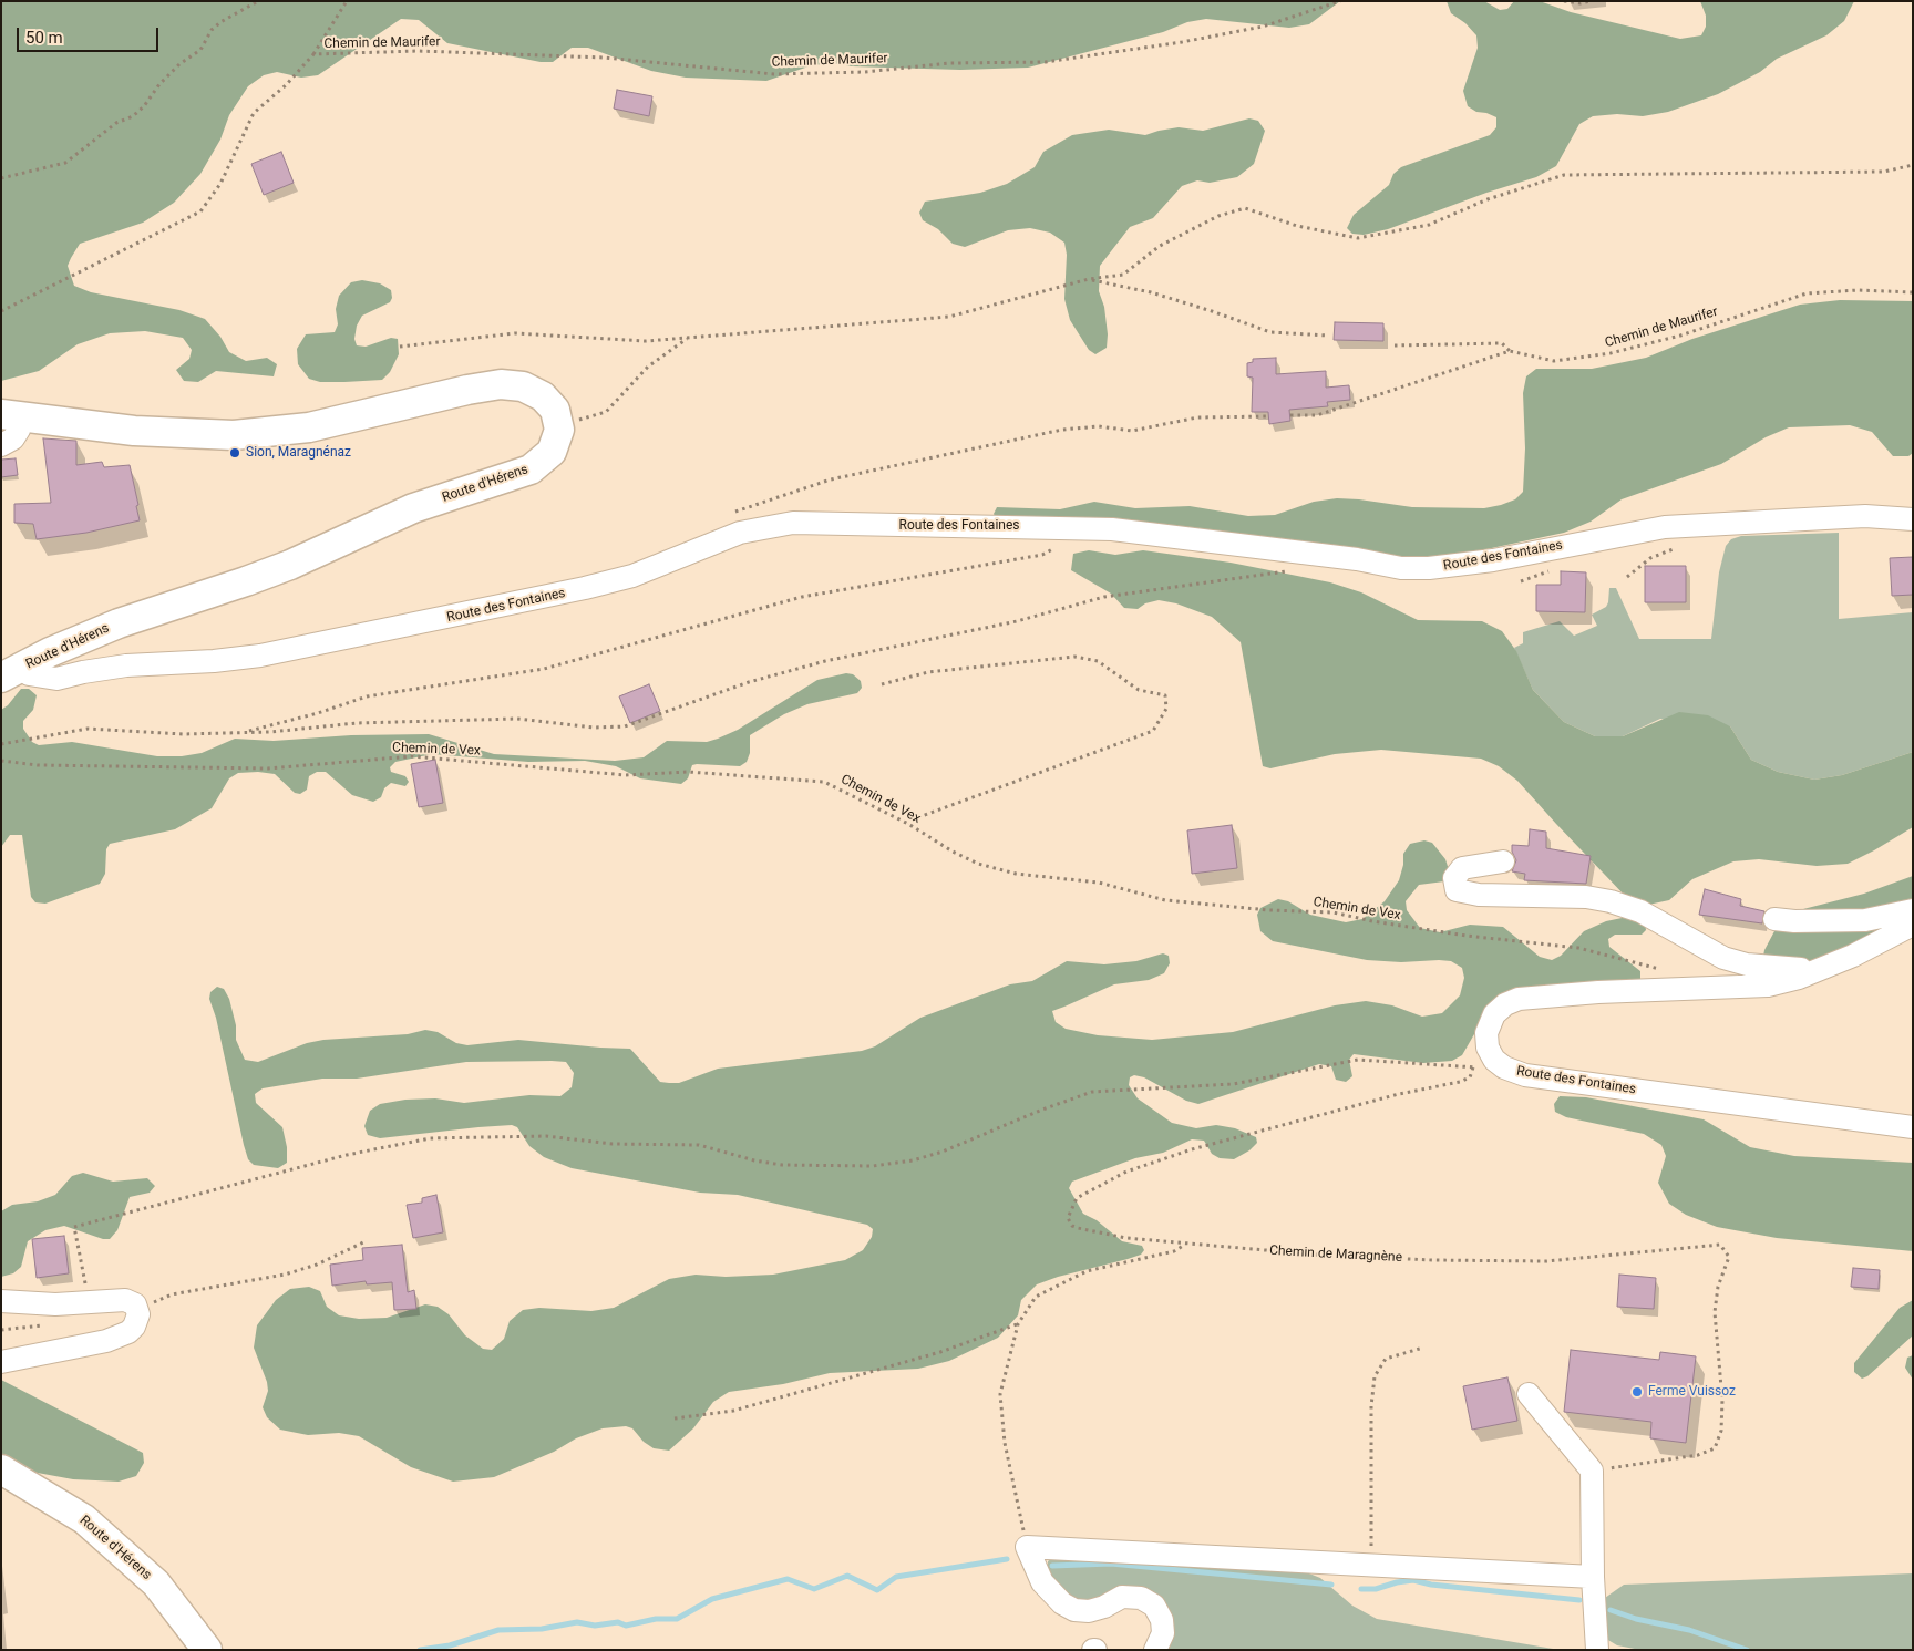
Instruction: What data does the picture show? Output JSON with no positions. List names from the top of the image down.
{
  "streets": {
    "main road": ["Route d'Hérens"],
    "street": ["Route des Fontaines"],
    "path": ["Chemin de Maurifer", "Chemin de Vex", "Chemin de Maragnène"]
  },
  "crossings": [
    ["Route d'Hérens", "Route des Fontaines"]
  ],
  "places": ["Sion, Maragnénaz", "Ferme Vuissoz"],
  "scale_bar": "50 m"
}
